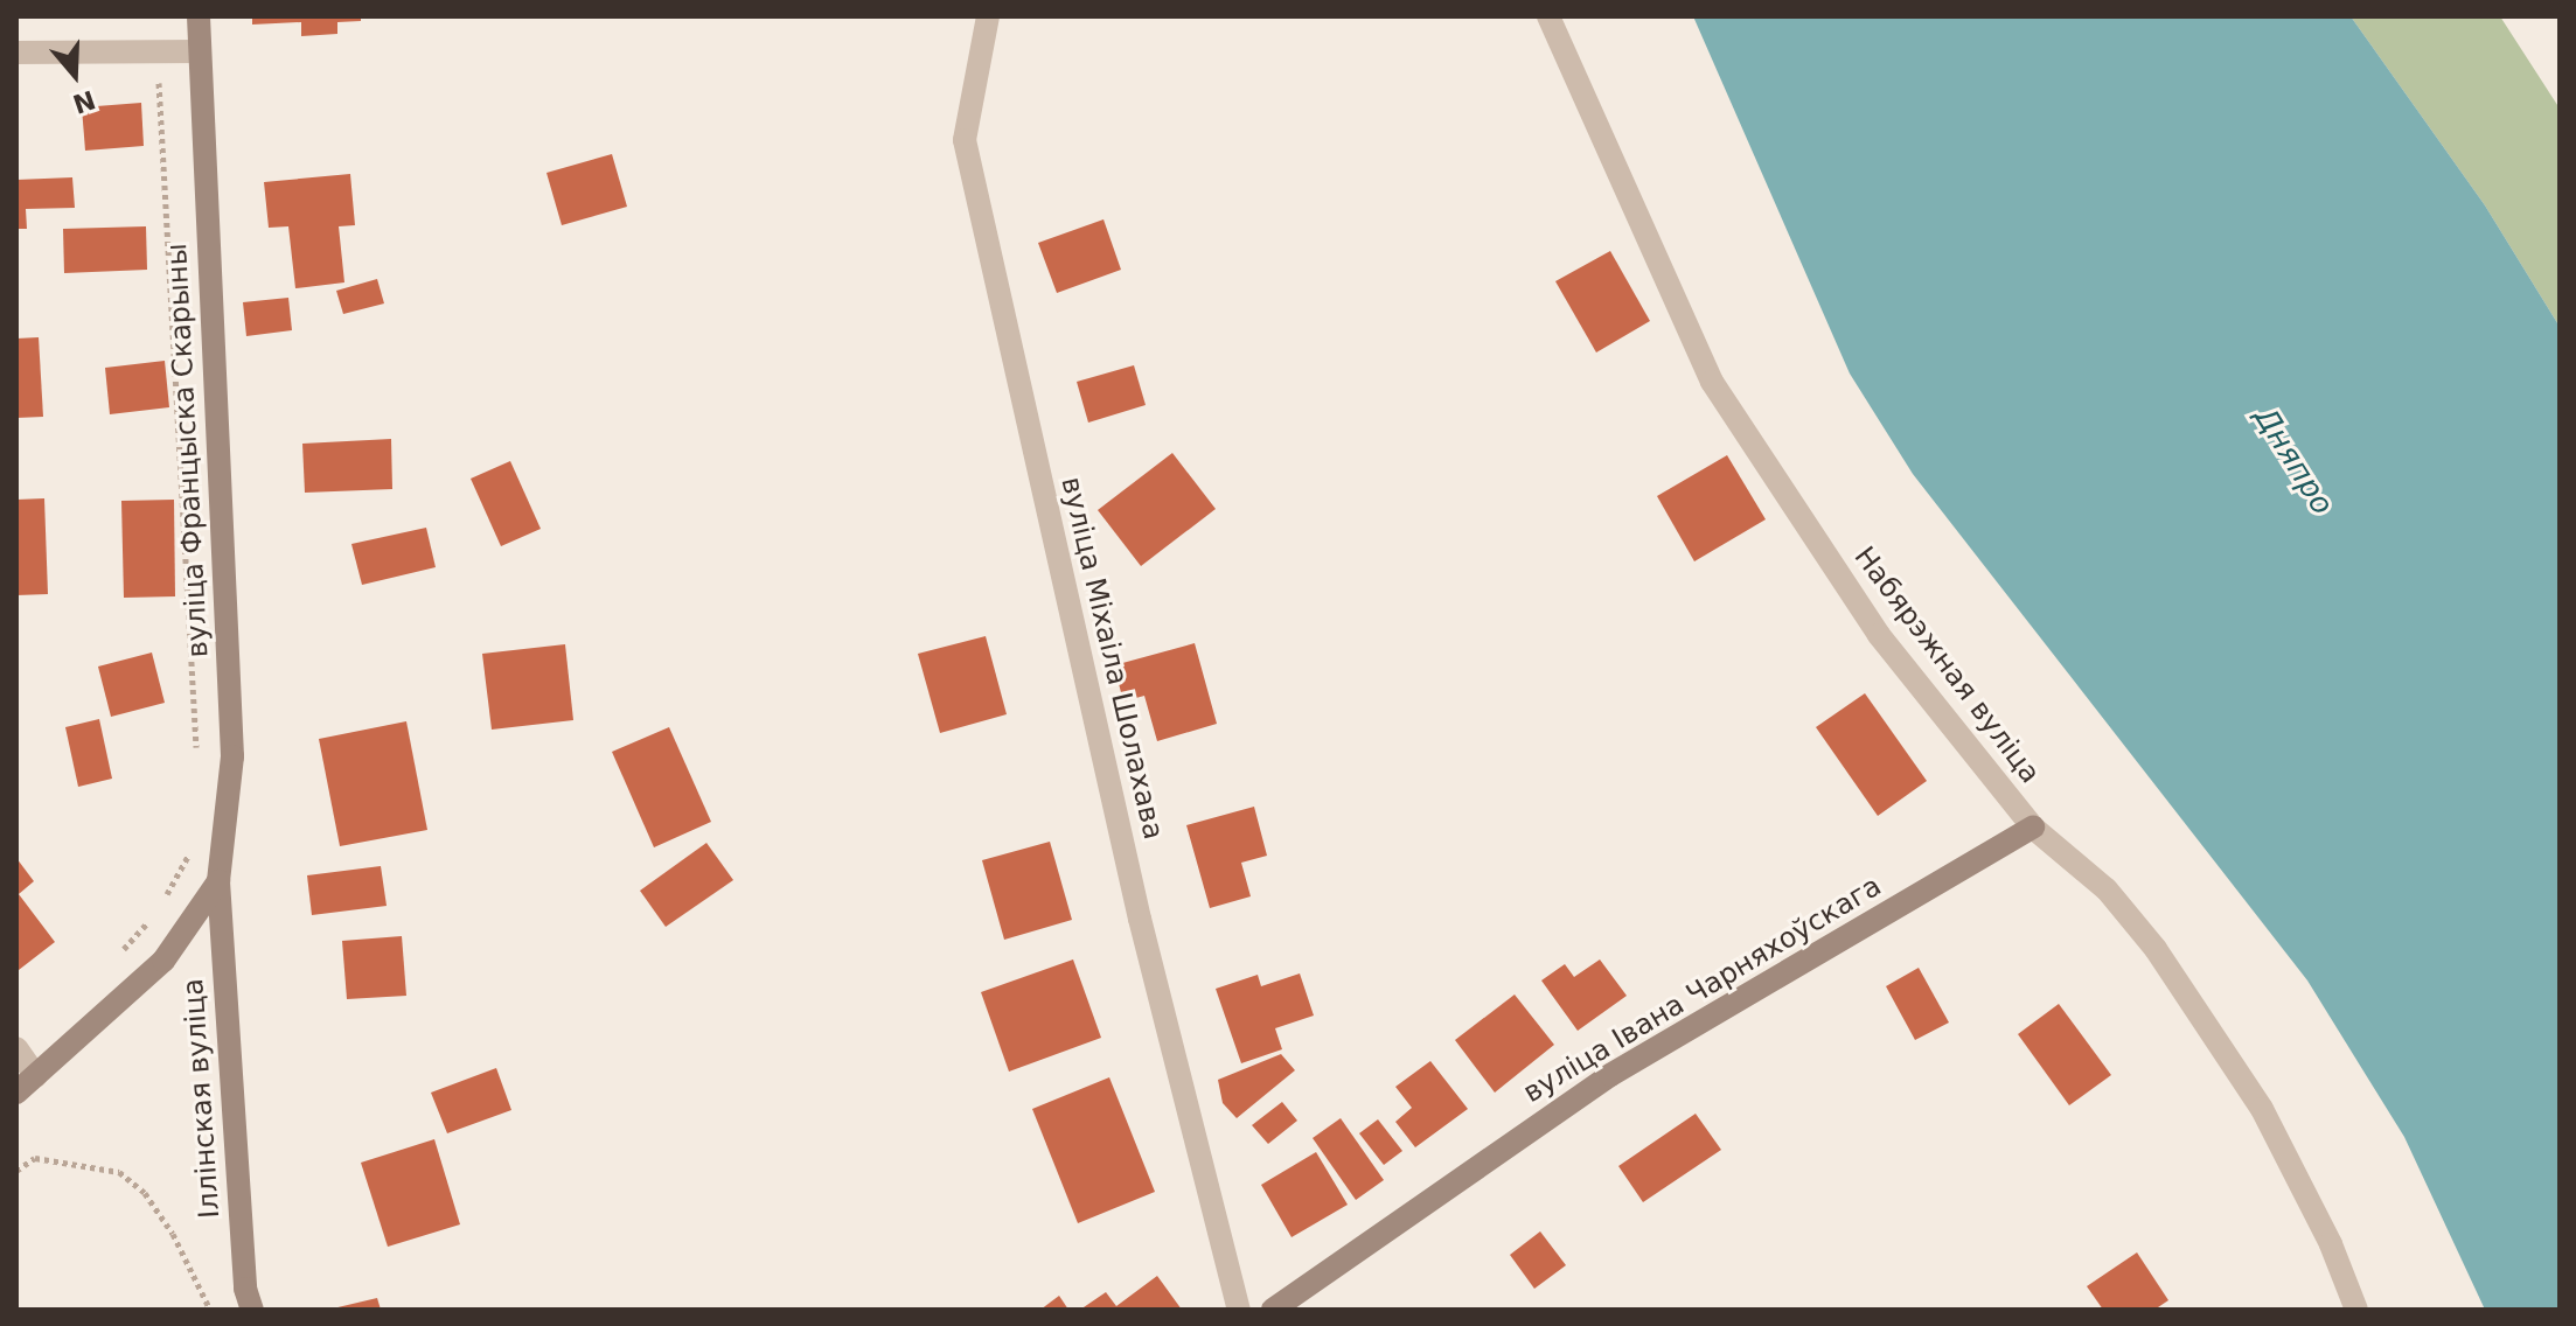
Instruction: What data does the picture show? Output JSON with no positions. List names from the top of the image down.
{
  "streets": {
    "street": [
      "вуліца Францыска Скарыны",
      "вуліца Міхаіла Шолахава",
      "Набярэжная вуліца",
      "вуліца Івана Чарняхоўскага",
      "Іллінская вуліца"
    ]
  },
  "crossings": [
    ["вуліца Францыска Скарыны", "Іллінская вуліца"],
    ["Набярэжная вуліца", "вуліца Івана Чарняхоўскага"]
  ],
  "water": ["Дняпро"],
  "north": "bottom"
}
